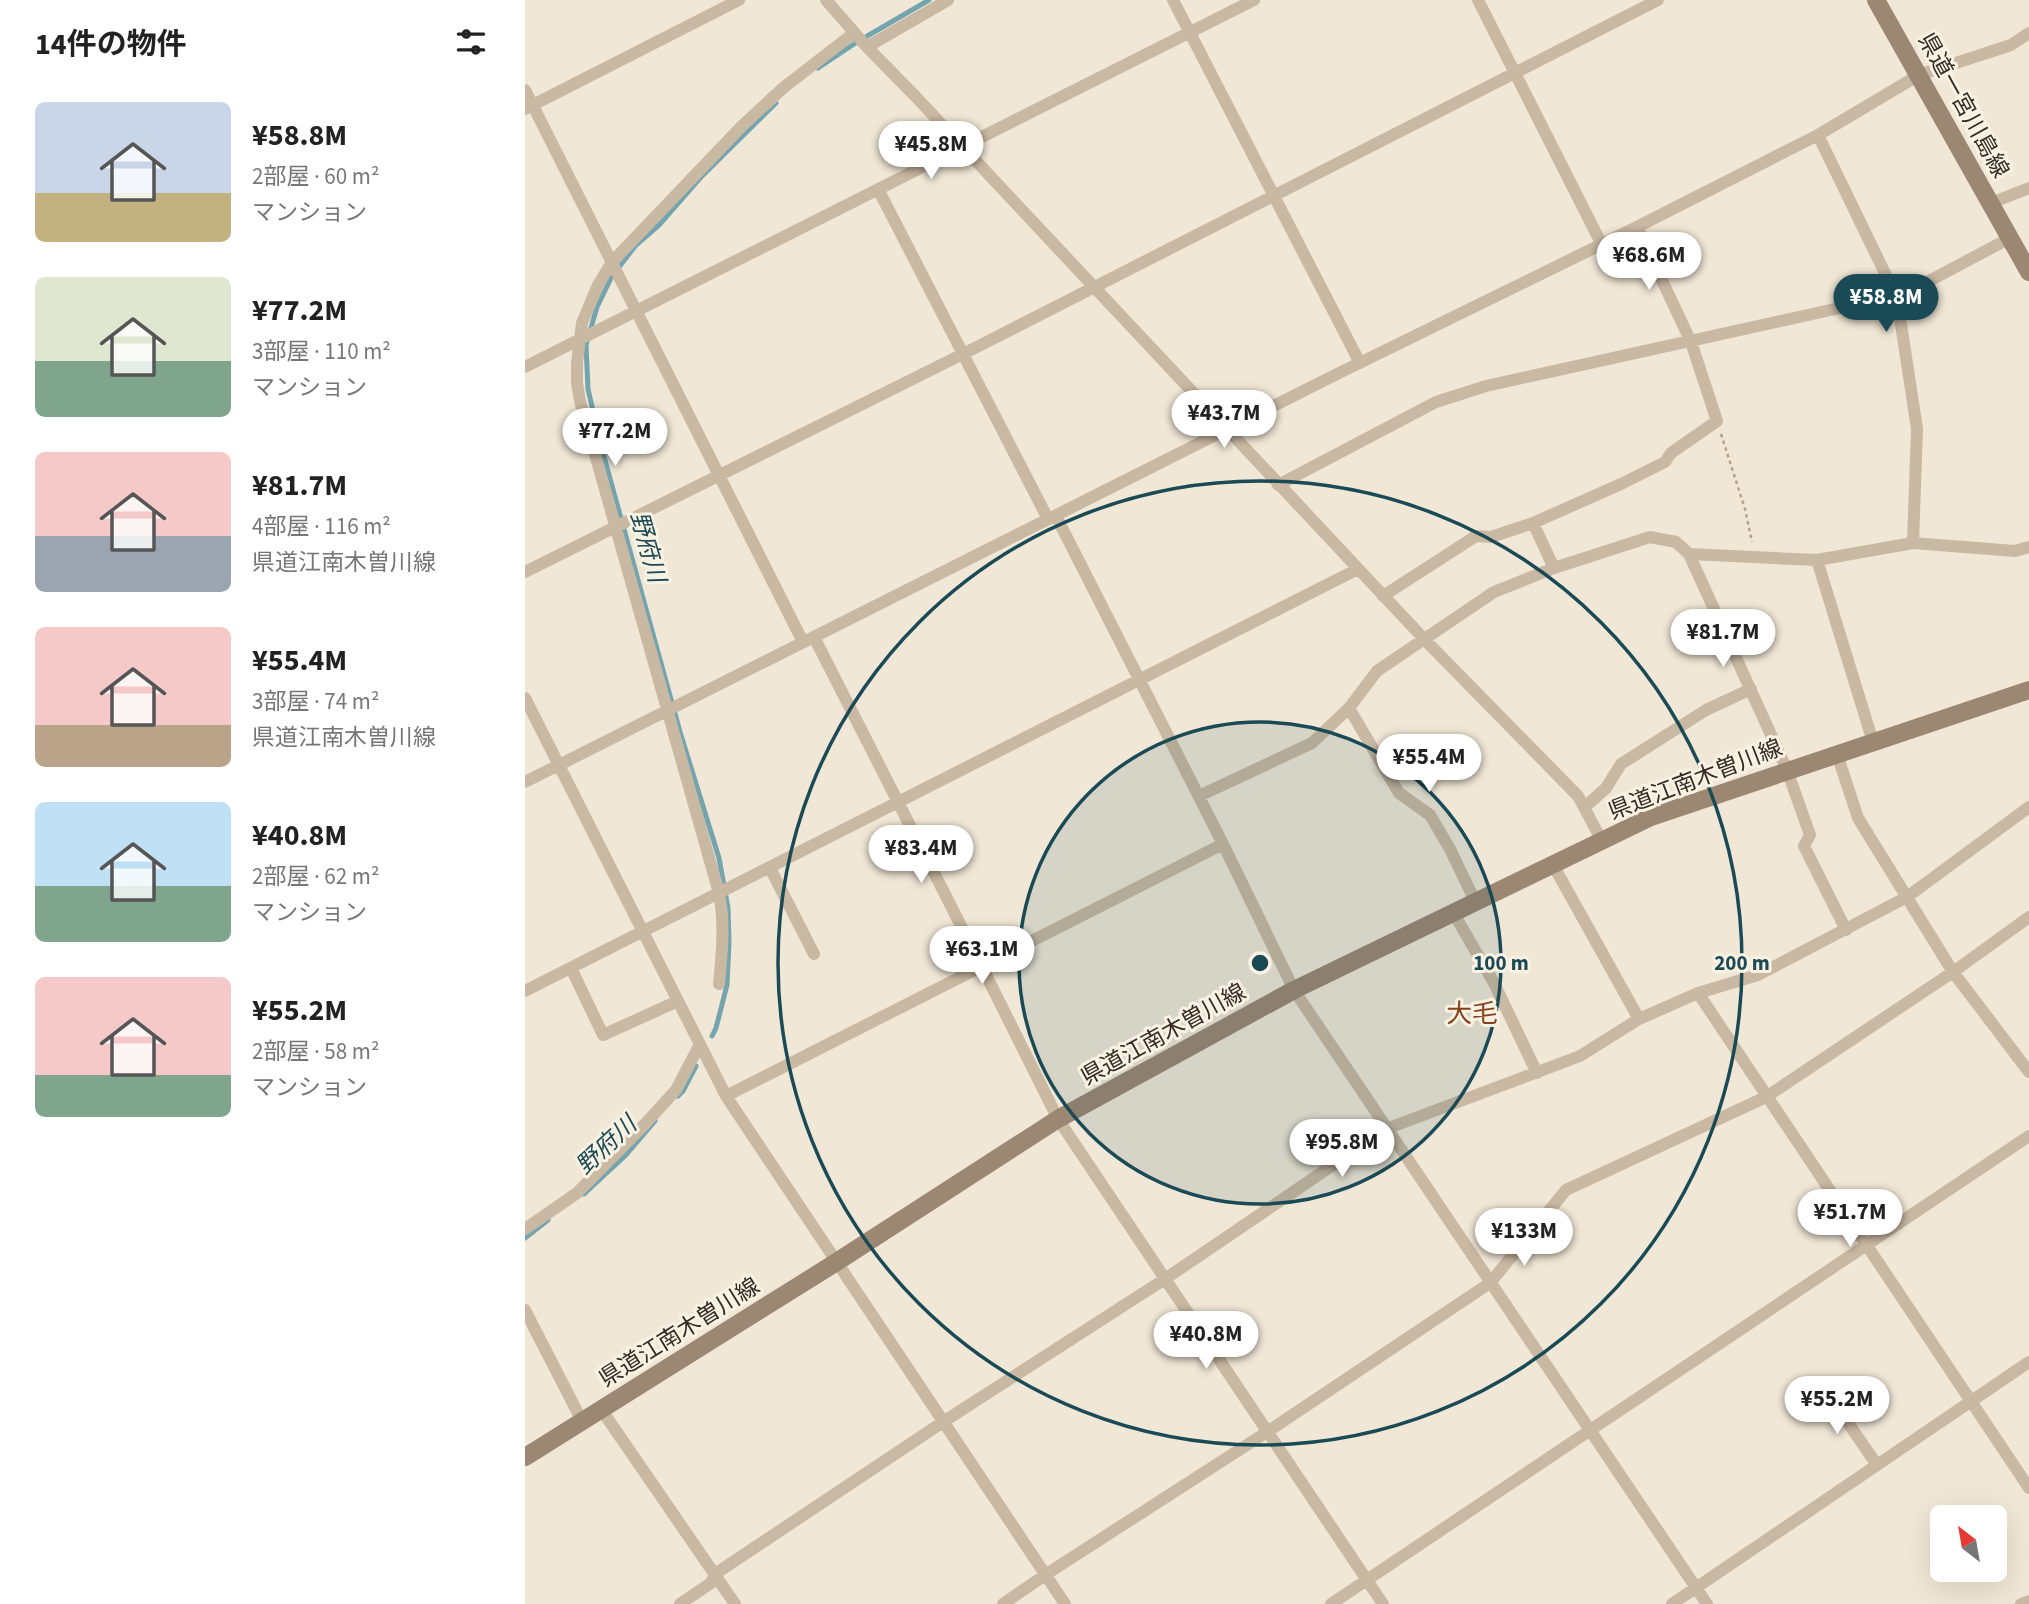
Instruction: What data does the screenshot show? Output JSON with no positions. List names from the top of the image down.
{
  "streets": {
    "main road": ["県道一宮川島線", "県道江南木曽川線"]
  },
  "districts": ["大毛"],
  "water": ["野府川"],
  "north": "top left",
  "page": {
    "heading": "14件の物件",
    "list": [
      {
        "name": "¥58.8M",
        "note": "2部屋 · 60 m² · マンション"
      },
      {
        "name": "¥77.2M",
        "note": "3部屋 · 110 m² · マンション"
      },
      {
        "name": "¥81.7M",
        "note": "4部屋 · 116 m² · 県道江南木曽川線"
      },
      {
        "name": "¥55.4M",
        "note": "3部屋 · 74 m² · 県道江南木曽川線"
      },
      {
        "name": "¥40.8M",
        "note": "2部屋 · 62 m² · マンション"
      },
      {
        "name": "¥55.2M",
        "note": "2部屋 · 58 m² · マンション"
      }
    ],
    "price": [
      "¥45.8M",
      "¥68.6M",
      "¥58.8M",
      "¥43.7M",
      "¥77.2M",
      "¥81.7M",
      "¥55.4M",
      "¥83.4M",
      "¥63.1M",
      "¥95.8M",
      "¥51.7M",
      "¥133M",
      "¥40.8M",
      "¥55.2M"
    ]
  },
  "rings": ["100 m", "200 m"]
}
